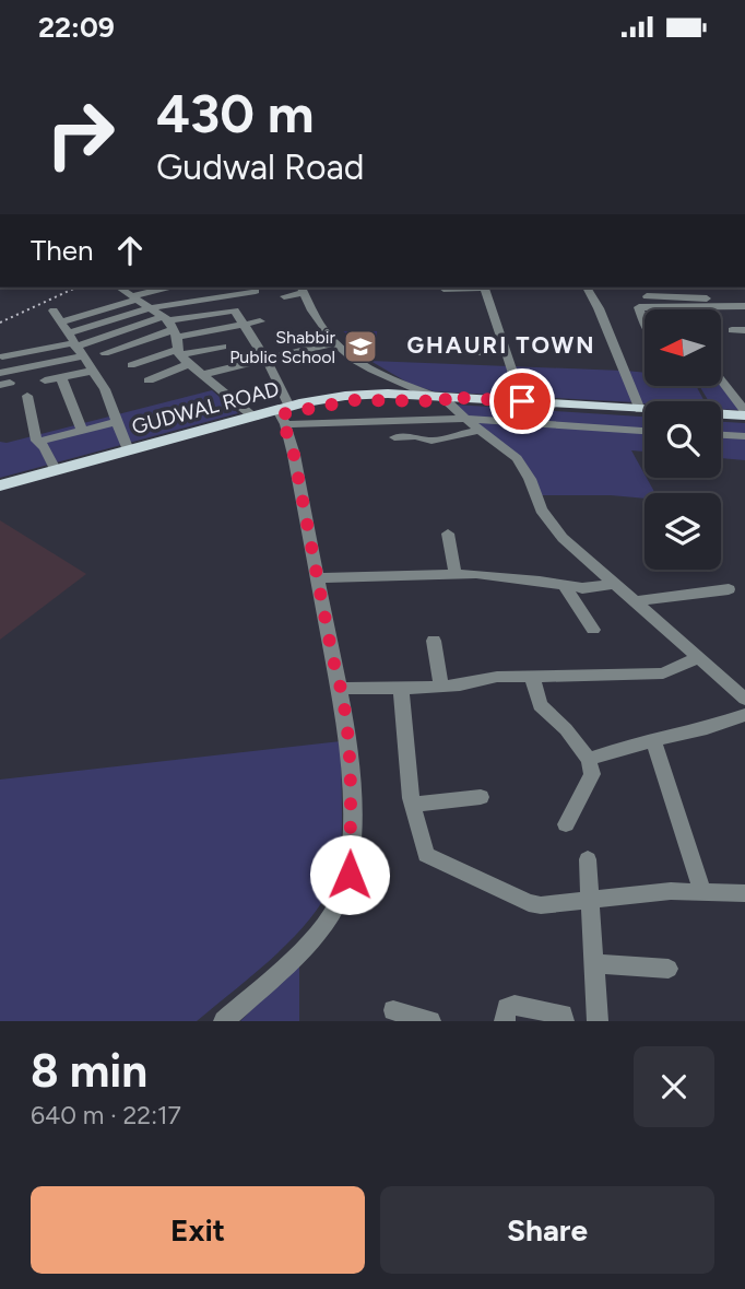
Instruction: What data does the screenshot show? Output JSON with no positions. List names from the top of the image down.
{
  "streets": {
    "main road": ["GUDWAL ROAD"]
  },
  "districts": ["GHAURI TOWN"],
  "places": {
    "school or university": ["Shabbir Public School"]
  },
  "north": "left",
  "page": {
    "status": "22:09",
    "turn": ["430 m", "Gudwal Road"],
    "then": "Then",
    "heading": ["8 min", "640 m · 22:17"],
    "buttons": ["Exit", "Share"]
  }
}
